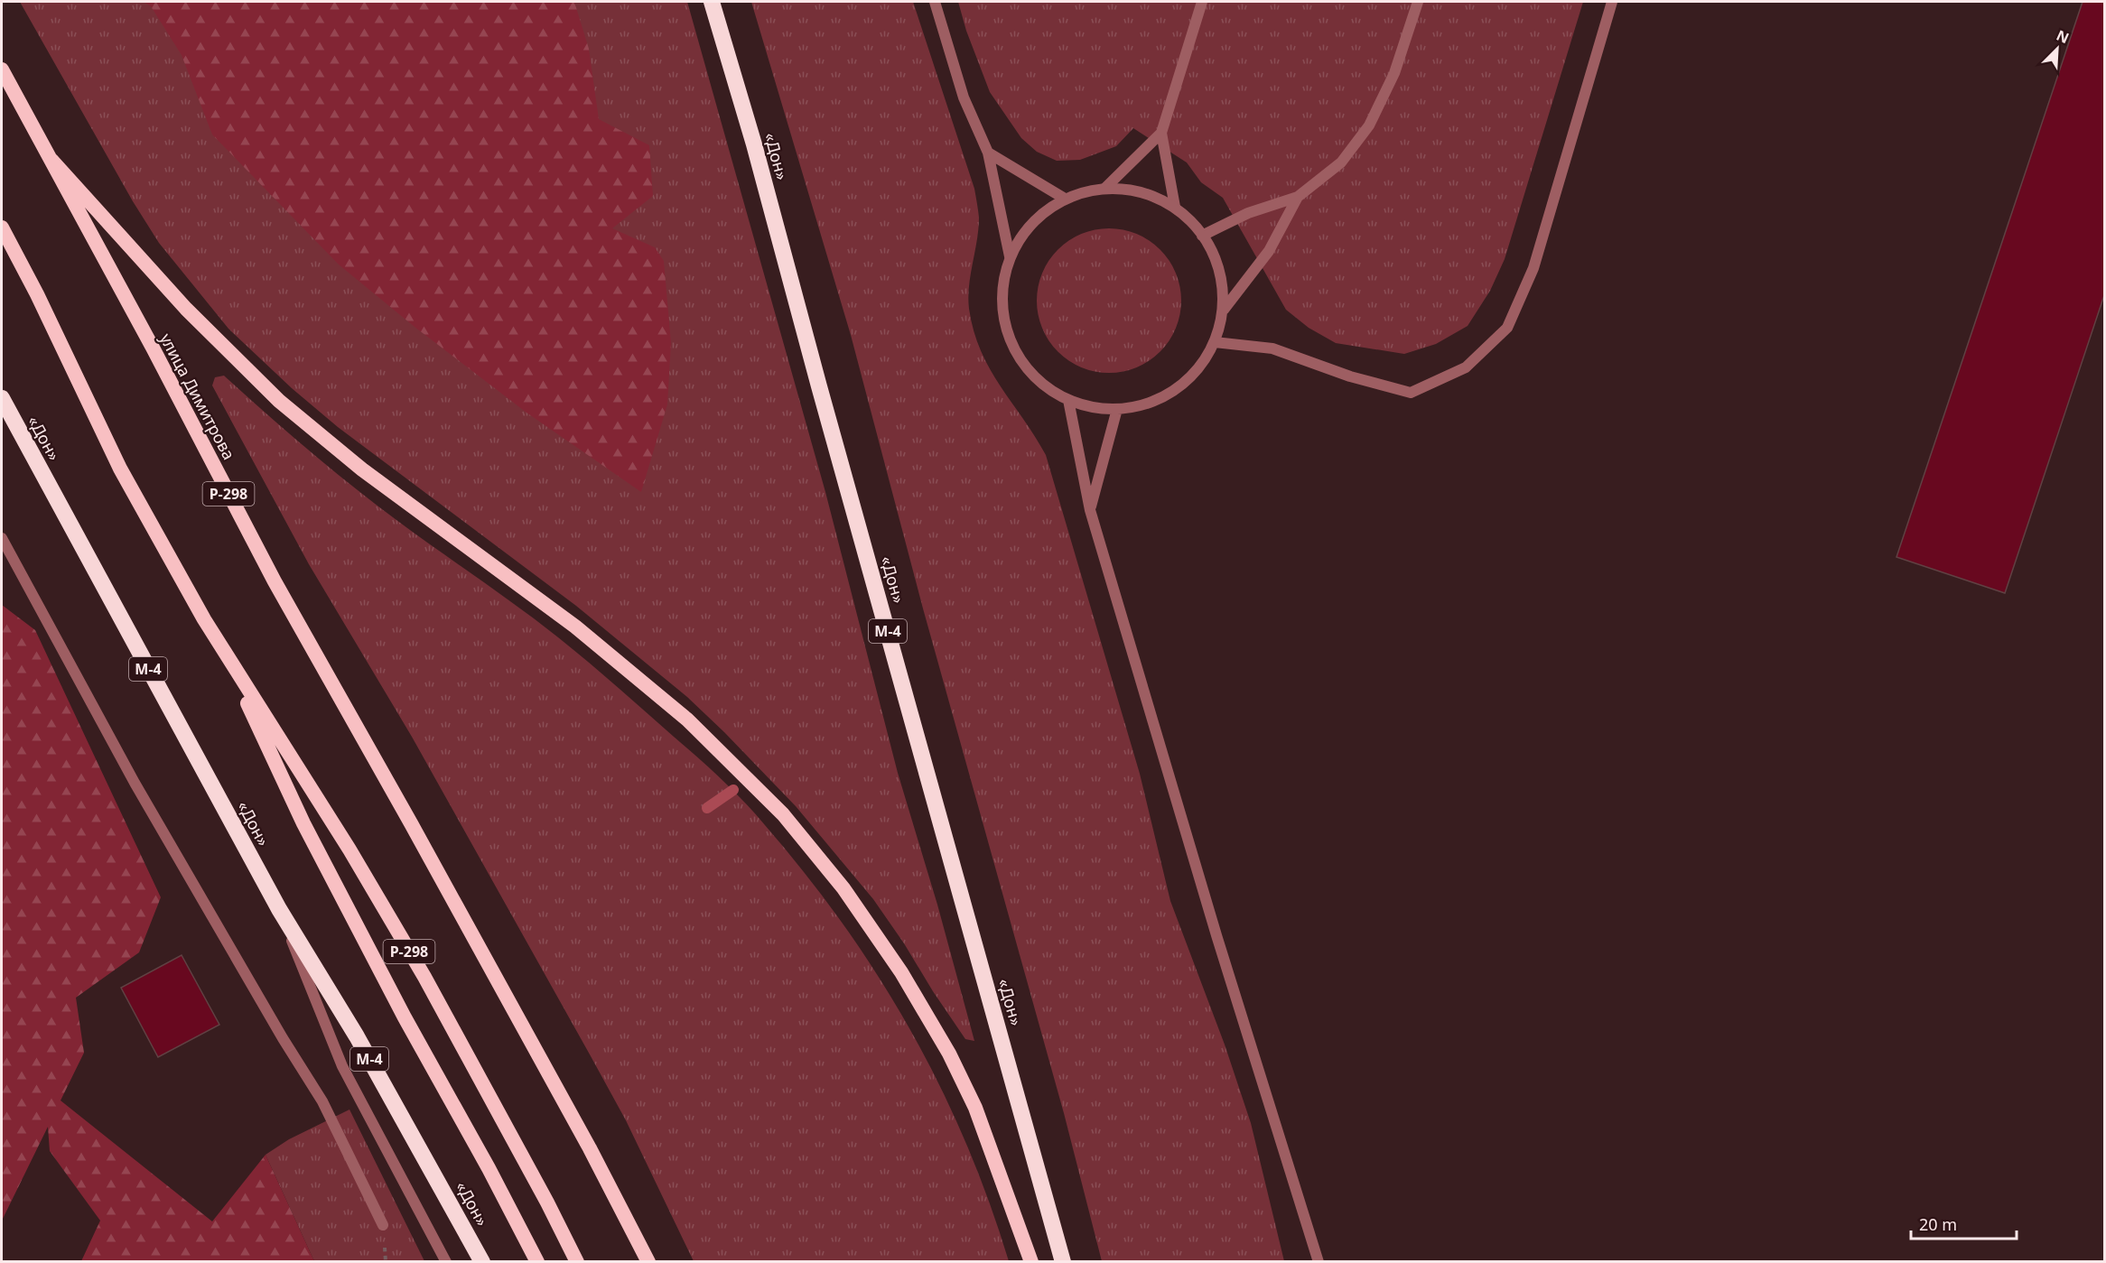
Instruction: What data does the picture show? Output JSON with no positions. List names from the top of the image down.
{
  "streets": {
    "highway": [
      "«Дон»",
      "улица Димитрова",
      "Р-298",
      "М-4"
    ]
  },
  "scale_bar": "20 m",
  "north": "top right"
}
